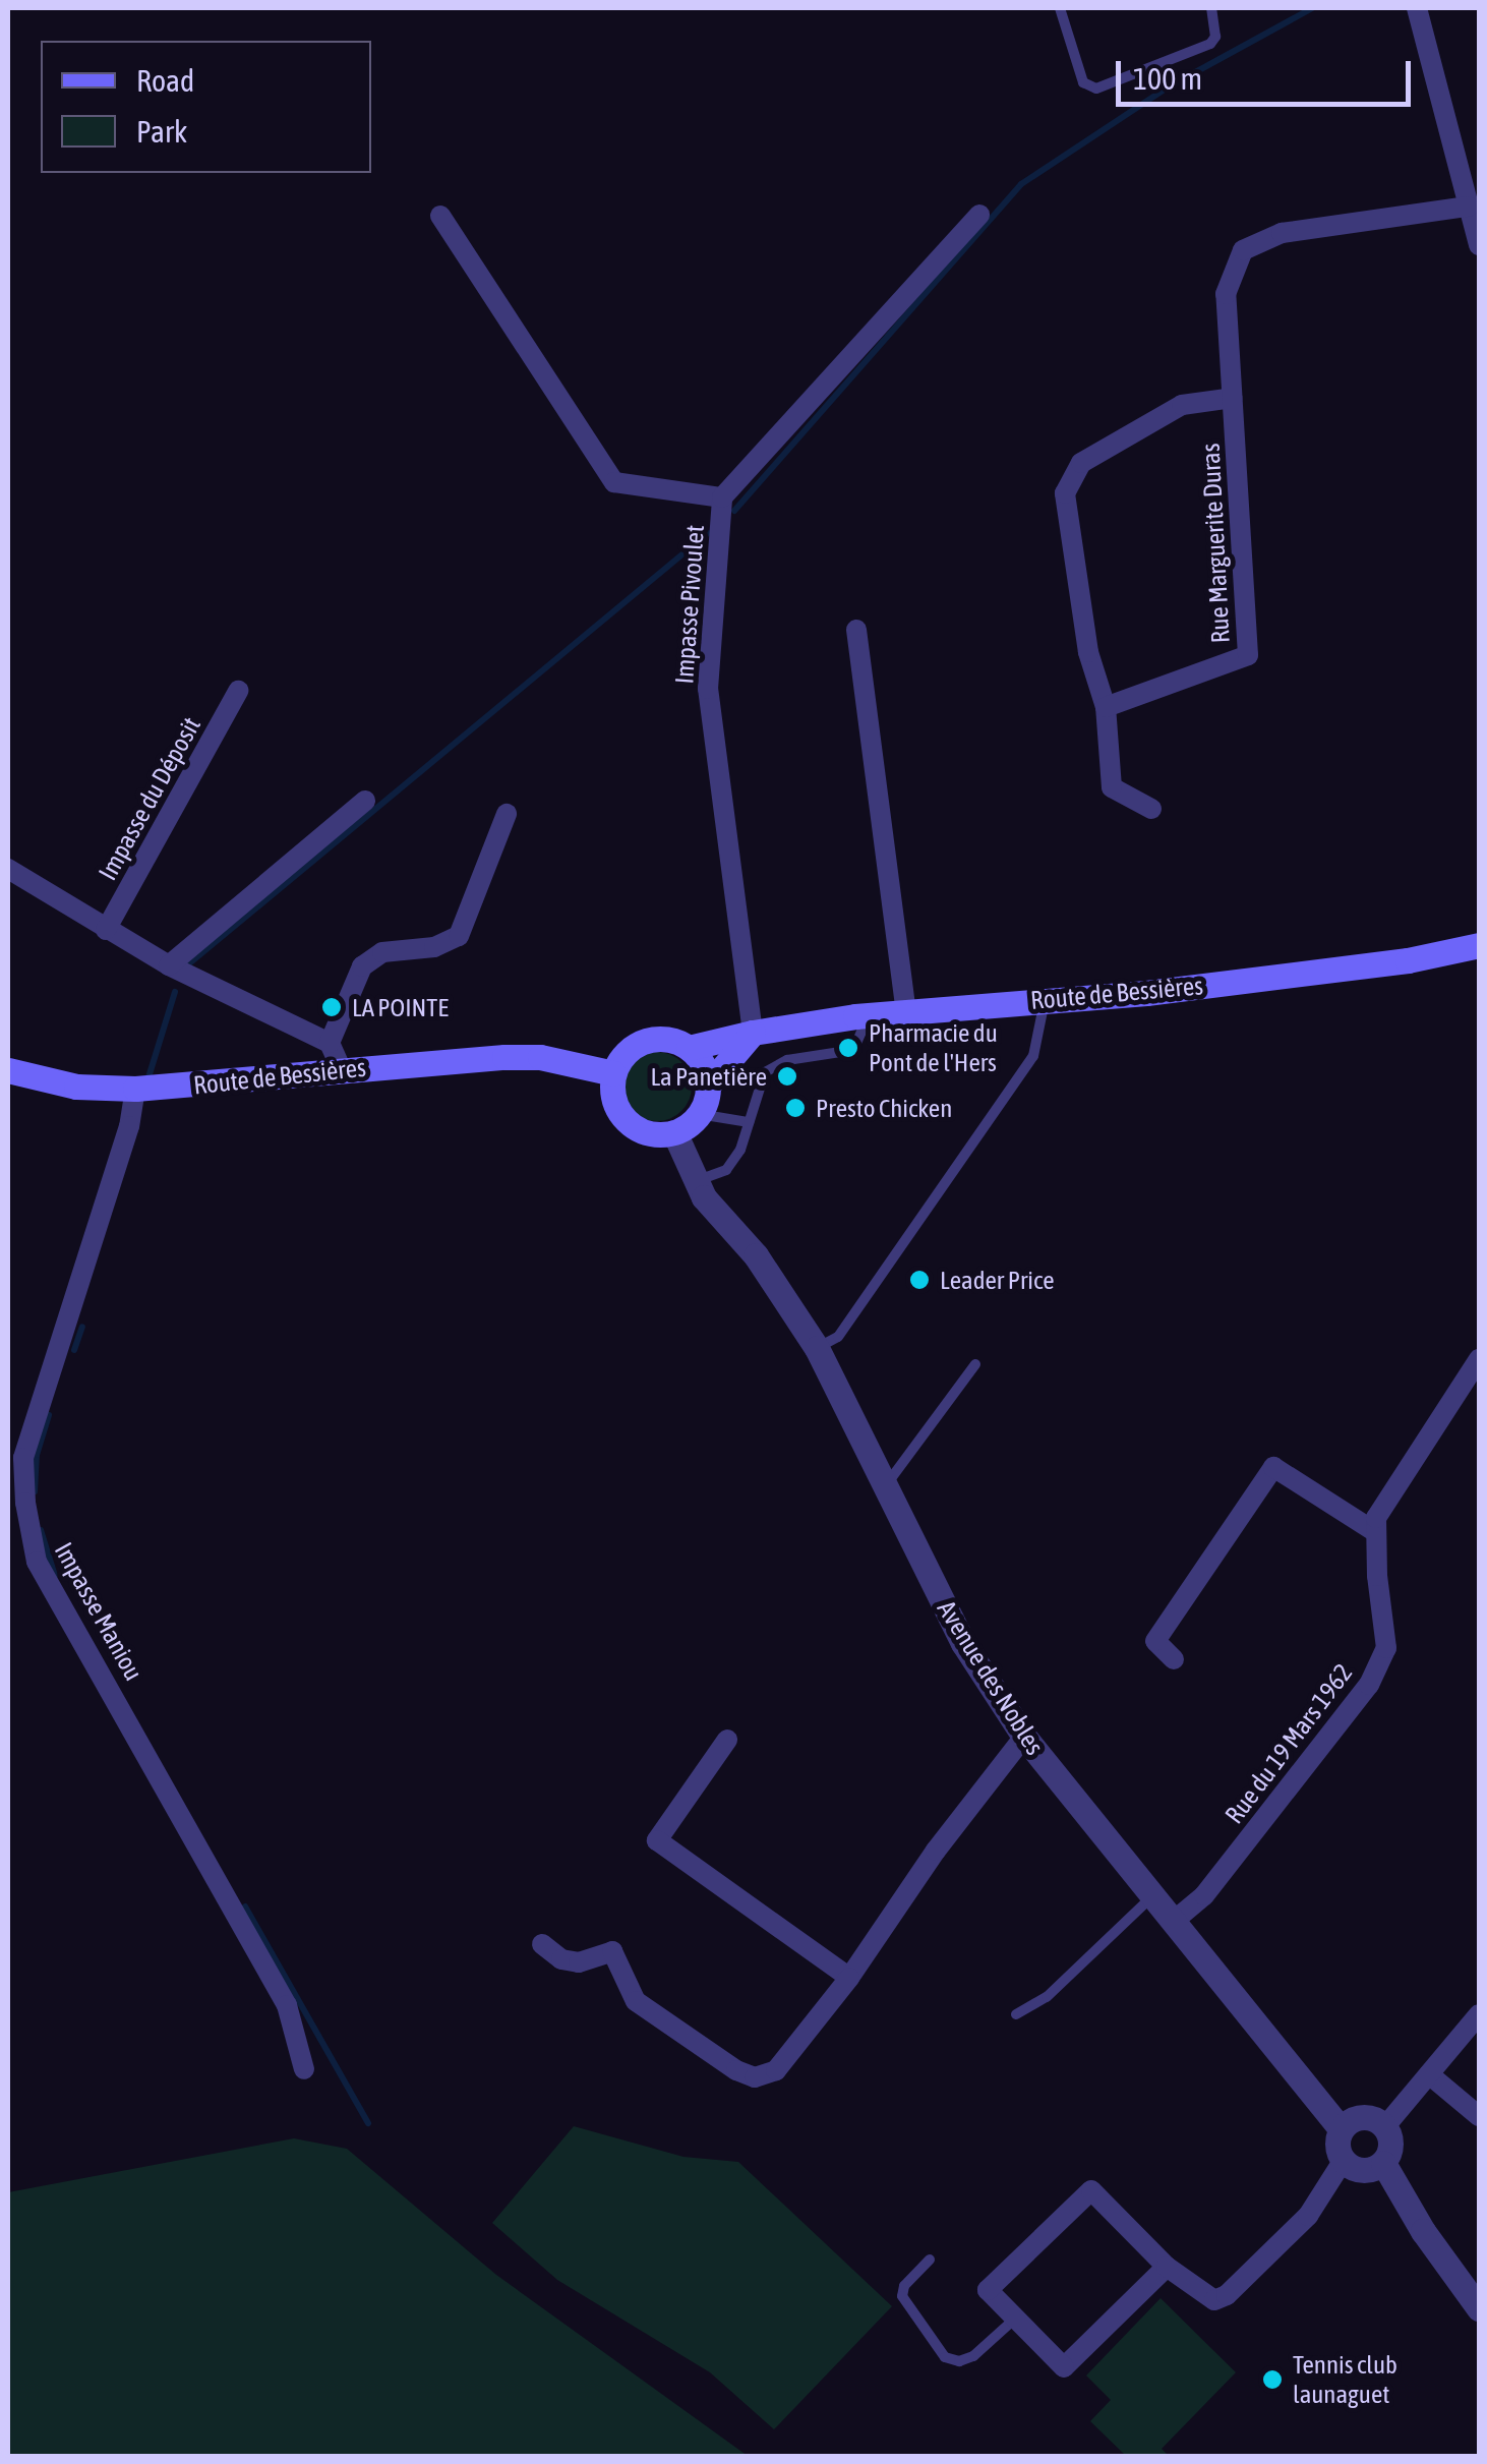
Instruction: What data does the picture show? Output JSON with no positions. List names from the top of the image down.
{
  "streets": {
    "main road": ["Route de Bessières"],
    "street": [
      "Rue Marguerite Duras",
      "Impasse Pivoulet",
      "Impasse du Déposit",
      "Impasse Maniou",
      "Avenue des Nobles",
      "Rue du 19 Mars 1962"
    ]
  },
  "crossings": [
    ["Impasse Pivoulet", "Route de Bessières"],
    ["Route de Bessières", "Impasse Maniou"],
    ["Route de Bessières", "Avenue des Nobles"],
    ["Avenue des Nobles", "Rue du 19 Mars 1962"]
  ],
  "places": [
    "LA POINTE",
    "Pharmacie du Pont de l'Hers",
    "La Panetière",
    "Presto Chicken",
    "Leader Price",
    "Tennis club launaguet"
  ],
  "legend": ["Road", "Park"],
  "scale_bar": "100 m"
}
